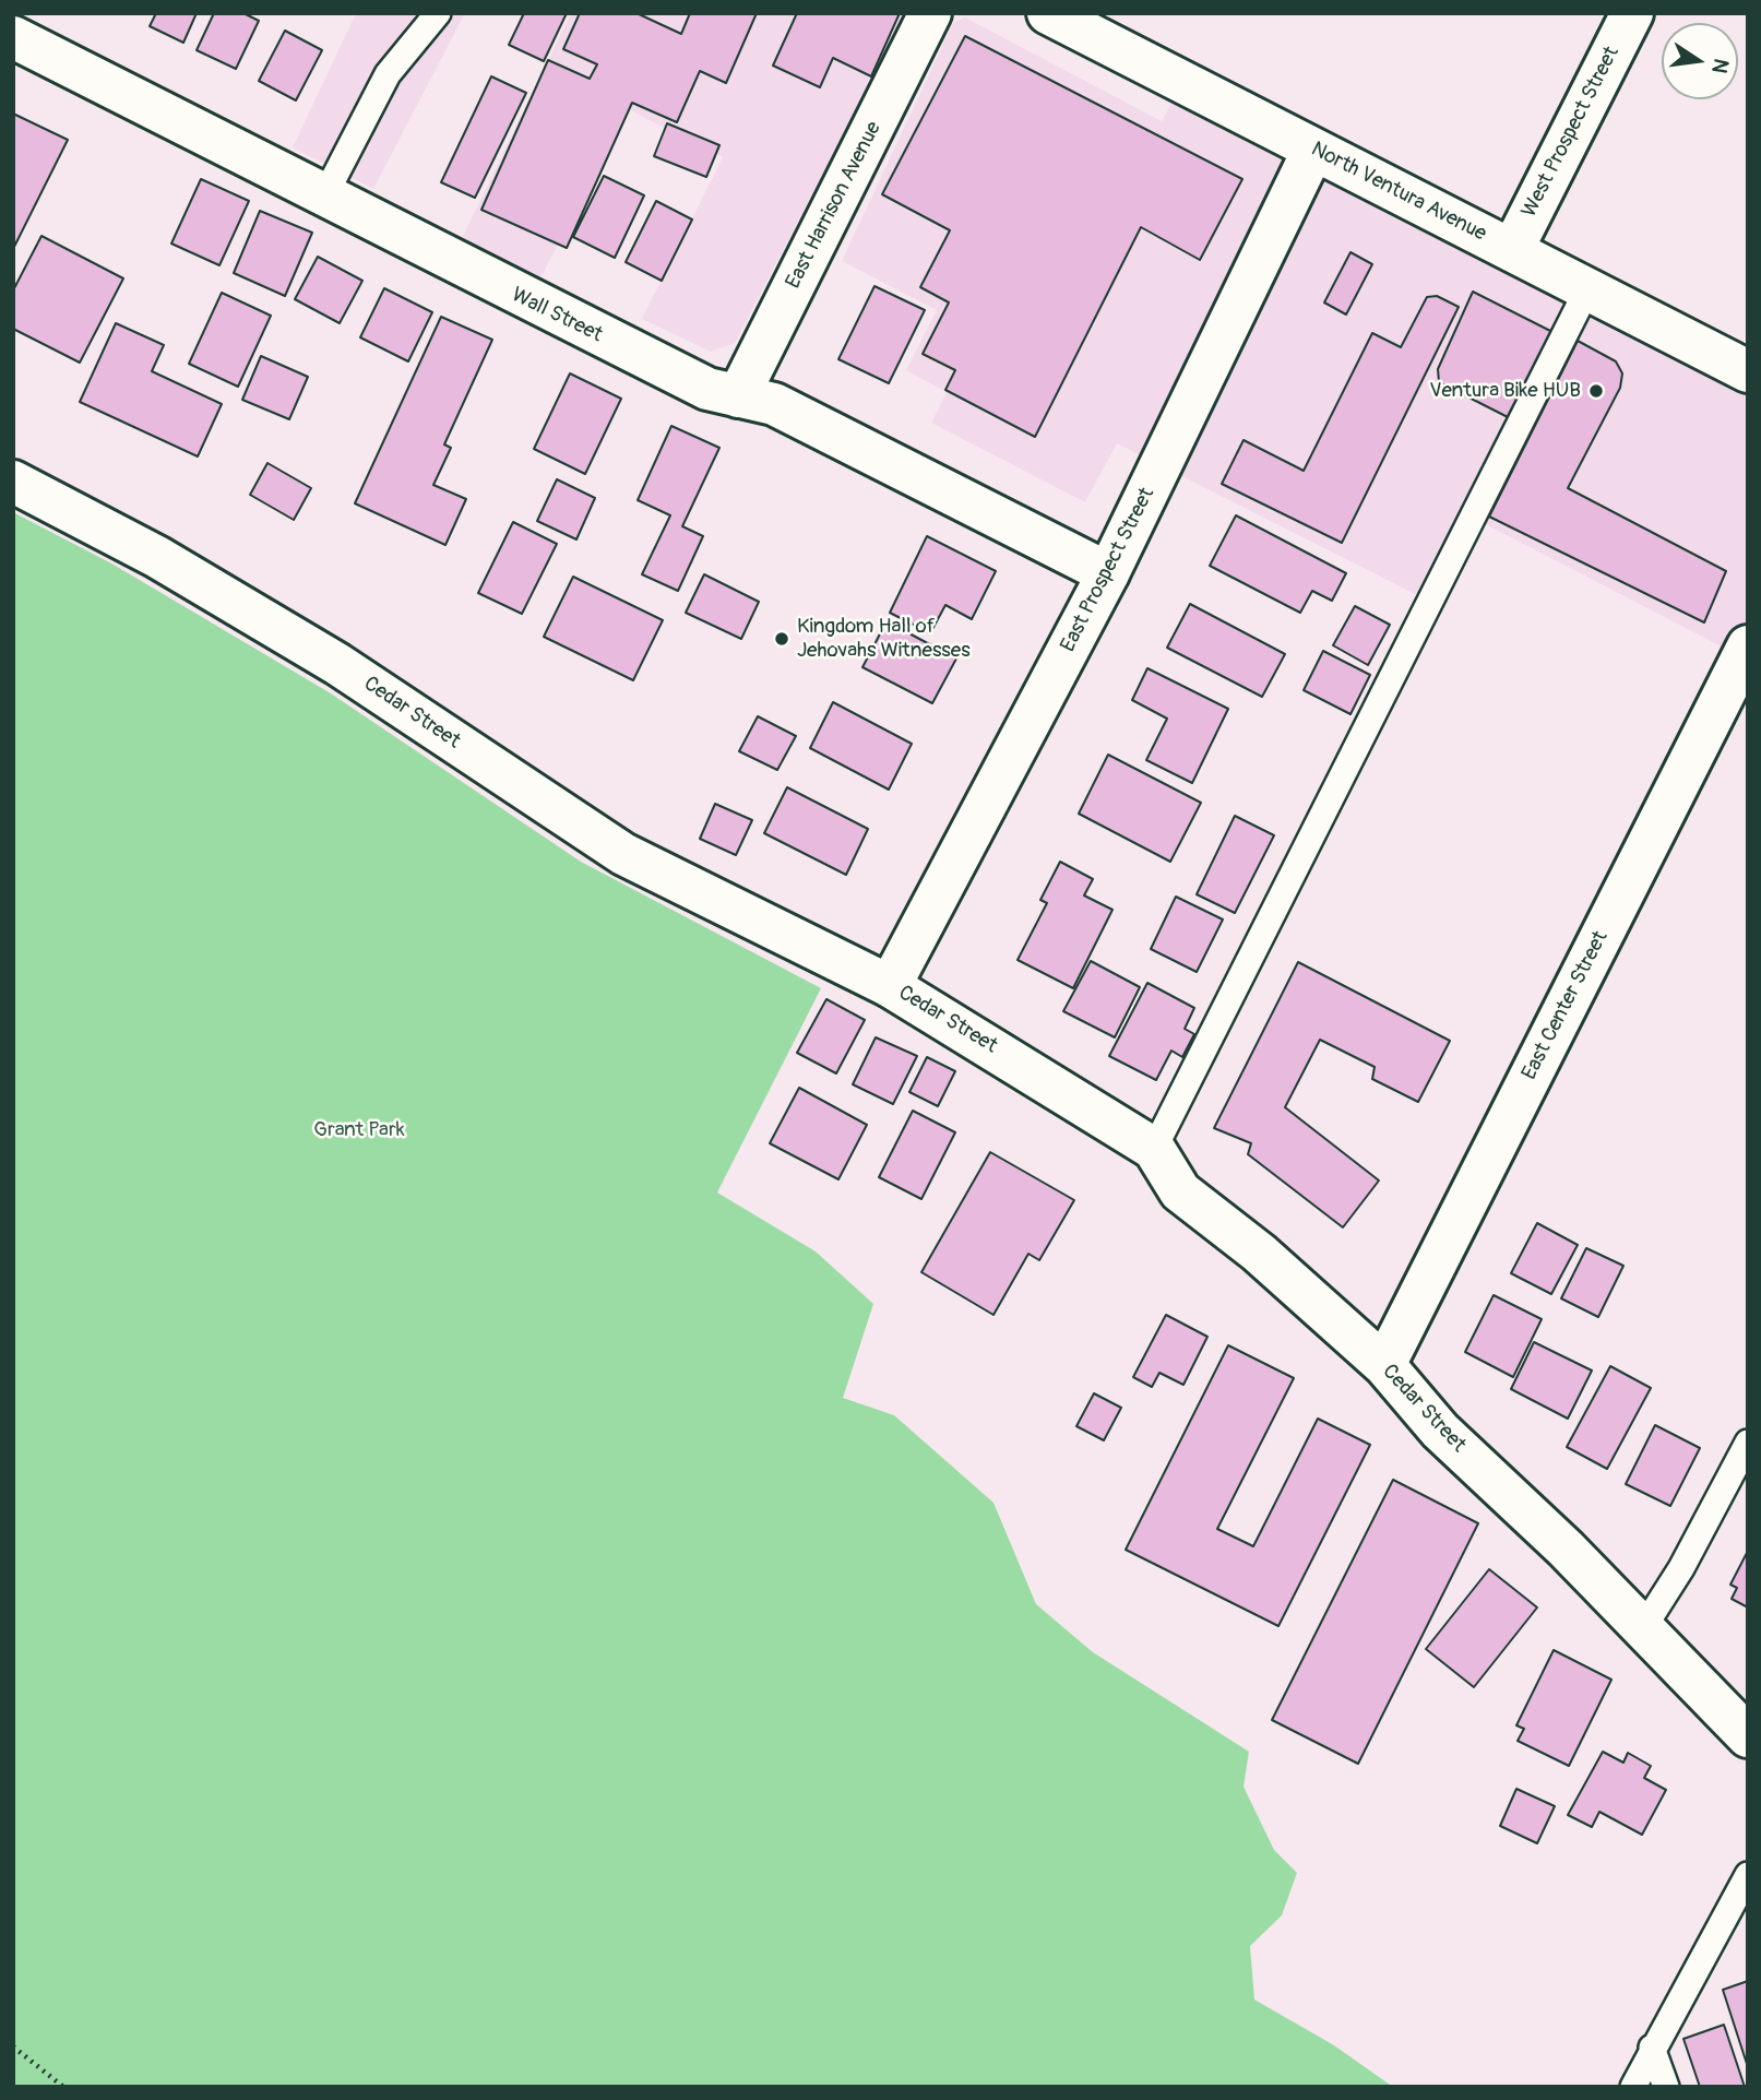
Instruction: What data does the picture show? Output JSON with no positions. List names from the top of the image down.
{
  "streets": {
    "street": [
      "West Prospect Street",
      "North Ventura Avenue",
      "East Harrison Avenue",
      "Wall Street",
      "East Prospect Street",
      "Cedar Street",
      "East Center Street"
    ]
  },
  "crossings": [
    ["West Prospect Street", "North Ventura Avenue"],
    ["North Ventura Avenue", "East Prospect Street"],
    ["East Harrison Avenue", "Wall Street"],
    ["Wall Street", "East Prospect Street"],
    ["East Prospect Street", "Cedar Street"],
    ["Cedar Street", "East Center Street"]
  ],
  "parks": ["Grant Park"],
  "places": ["Ventura Bike HUB", "Kingdom Hall of Jehovahs Witnesses"],
  "north": "right"
}
